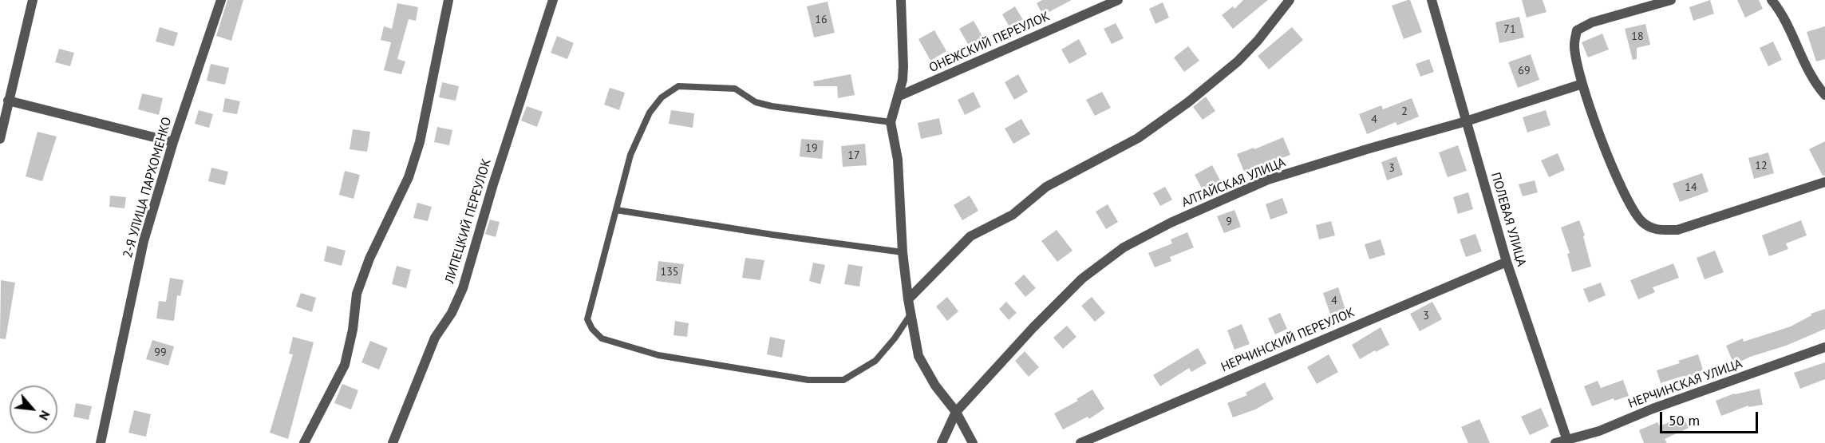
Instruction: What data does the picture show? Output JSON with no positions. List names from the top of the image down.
{
  "streets": {
    "street": [
      "ОНЕЖСКИЙ ПЕРЕУЛОК",
      "АЛТАЙСКАЯ УЛИЦА",
      "2-Я УЛИЦА ПАРХОМЕНКО",
      "ПОЛЕВАЯ УЛИЦА",
      "ЛИПЕЦКИЙ ПЕРЕУЛОК",
      "НЕРЧИНСКИЙ ПЕРЕУЛОК",
      "НЕРЧИНСКАЯ УЛИЦА"
    ]
  },
  "crossings": [
    ["АЛТАЙСКАЯ УЛИЦА", "ПОЛЕВАЯ УЛИЦА"],
    ["ПОЛЕВАЯ УЛИЦА", "НЕРЧИНСКИЙ ПЕРЕУЛОК"],
    ["ПОЛЕВАЯ УЛИЦА", "НЕРЧИНСКАЯ УЛИЦА"]
  ],
  "house_numbers": [
    "16",
    "71",
    "18",
    "69",
    "2",
    "4",
    "19",
    "17",
    "12",
    "3",
    "14",
    "9",
    "135",
    "4",
    "3",
    "99"
  ],
  "scale_bar": "50 m",
  "north": "bottom right"
}
